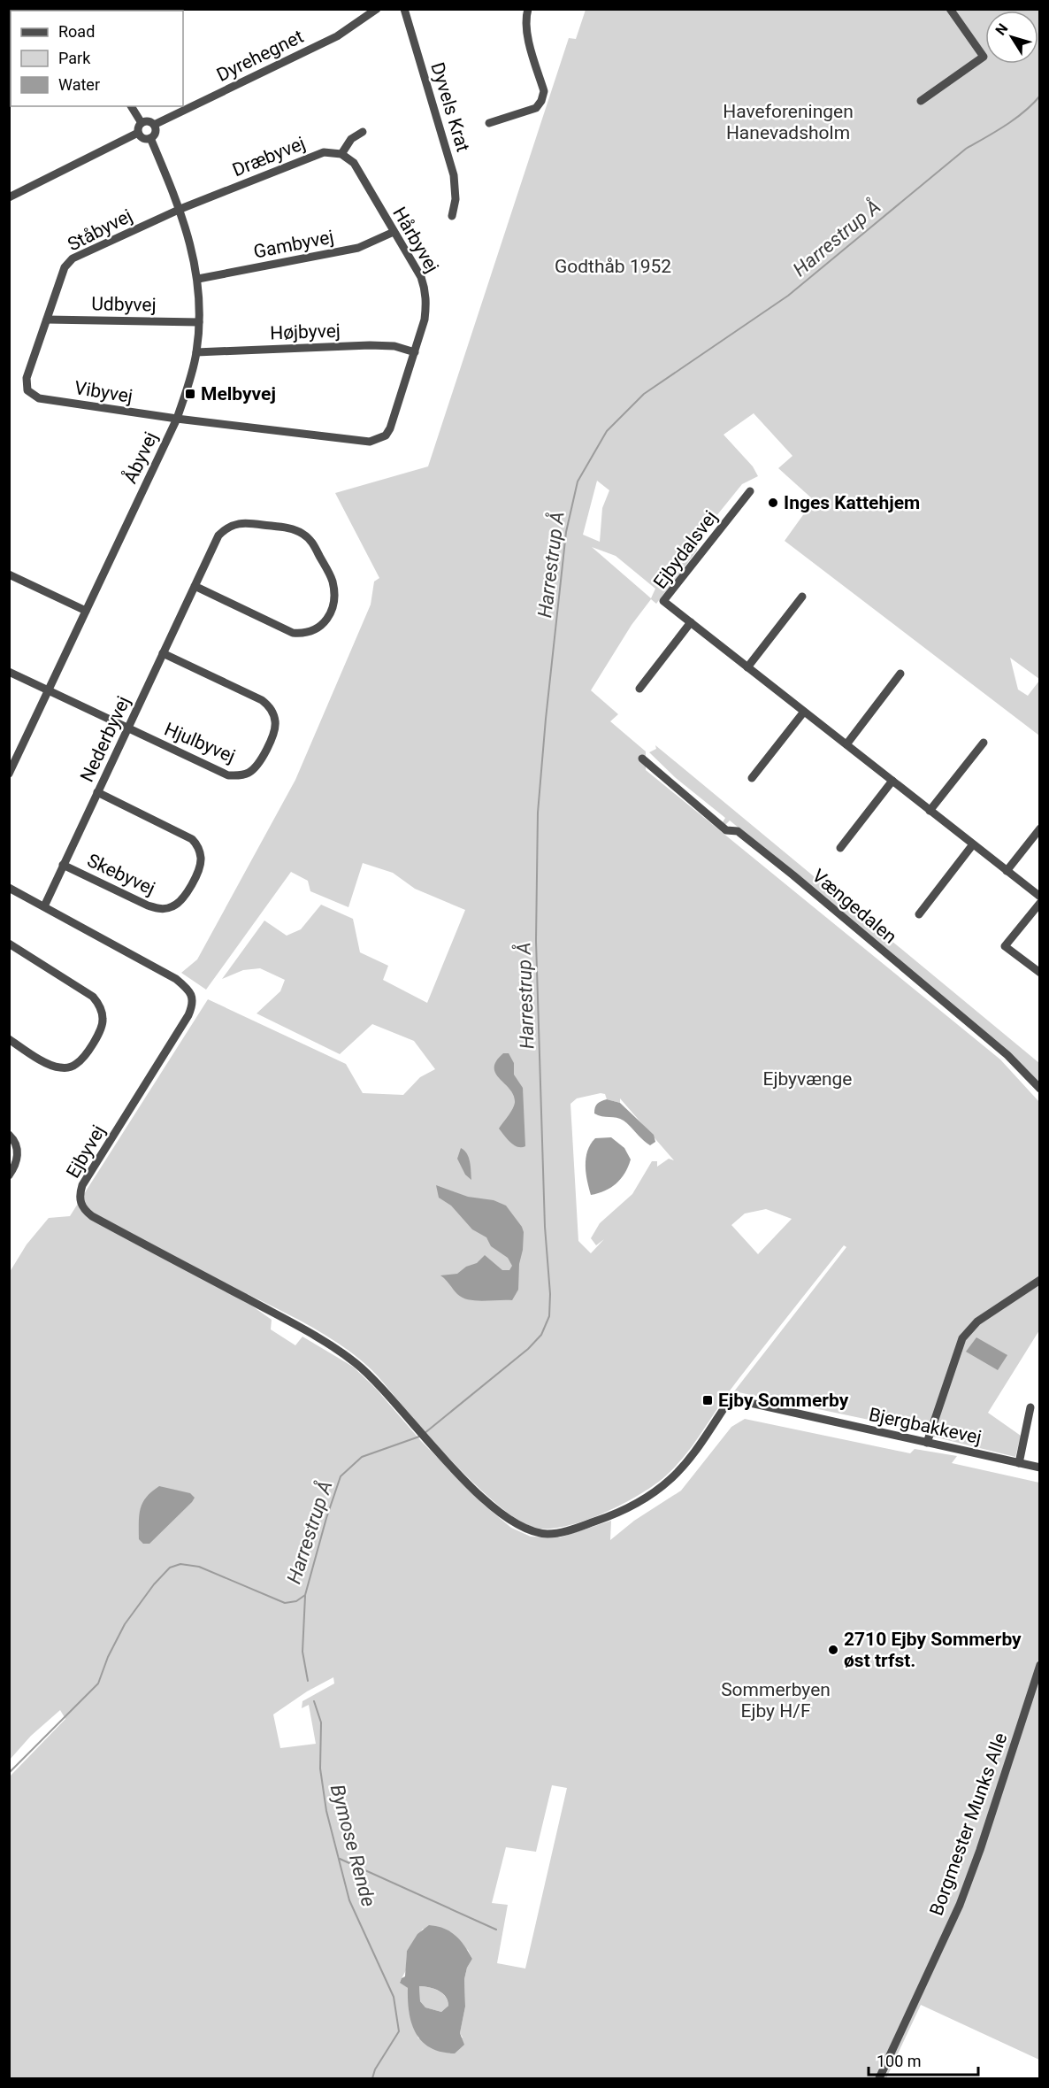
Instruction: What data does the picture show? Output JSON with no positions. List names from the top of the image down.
{
  "streets": {
    "street": [
      "Dyrehegnet",
      "Dyvels Krat",
      "Dræbyvej",
      "Ståbyvej",
      "Hårbyvej",
      "Gambyvej",
      "Udbyvej",
      "Højbyvej",
      "Vibyvej",
      "Åbyvej",
      "Ejbydalsvej",
      "Nederbyvej",
      "Hjulbyvej",
      "Skebyvej",
      "Vængedalen",
      "Ejbyvej",
      "Bjergbakkevej",
      "Borgmester Munks Alle"
    ]
  },
  "crossings": [
    ["Dyrehegnet", "Åbyvej"],
    ["Dræbyvej", "Ståbyvej"],
    ["Dræbyvej", "Hårbyvej"],
    ["Dræbyvej", "Åbyvej"],
    ["Ståbyvej", "Udbyvej"],
    ["Ståbyvej", "Vibyvej"],
    ["Ståbyvej", "Åbyvej"],
    ["Hårbyvej", "Gambyvej"],
    ["Hårbyvej", "Højbyvej"],
    ["Hårbyvej", "Vibyvej"],
    ["Hårbyvej", "Åbyvej"],
    ["Gambyvej", "Åbyvej"],
    ["Udbyvej", "Åbyvej"],
    ["Højbyvej", "Åbyvej"],
    ["Vibyvej", "Åbyvej"],
    ["Åbyvej", "Hjulbyvej"],
    ["Nederbyvej", "Hjulbyvej"],
    ["Nederbyvej", "Skebyvej"],
    ["Nederbyvej", "Ejbyvej"],
    ["Ejbyvej", "Bjergbakkevej"]
  ],
  "water": ["Harrestrup Å", "Bymose Rende"],
  "parks": [
    "Haveforeningen Hanevadsholm",
    "Godthåb 1952",
    "Ejbyvænge",
    "Sommerbyen Ejby H/F"
  ],
  "places": {
    "transit": ["Melbyvej", "Ejby Sommerby"],
    "other": ["Inges Kattehjem", "2710 Ejby Sommerby øst trfst."]
  },
  "legend": ["Road", "Park", "Water"],
  "scale_bar": "100 m",
  "north": "top left"
}
